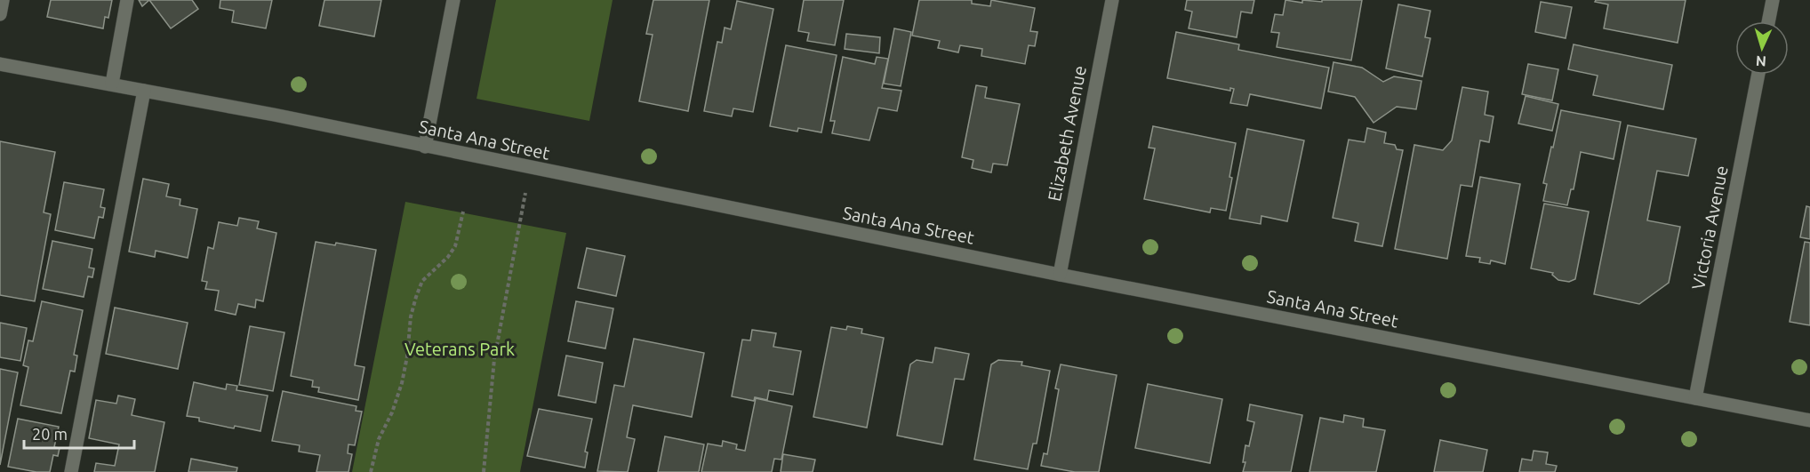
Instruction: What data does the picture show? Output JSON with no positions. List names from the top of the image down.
{
  "streets": {
    "street": ["Elizabeth Avenue", "Santa Ana Street", "Victoria Avenue"]
  },
  "crossings": [
    ["Elizabeth Avenue", "Santa Ana Street"],
    ["Santa Ana Street", "Victoria Avenue"]
  ],
  "parks": ["Veterans Park"],
  "scale_bar": "20 m",
  "north": "bottom"
}
